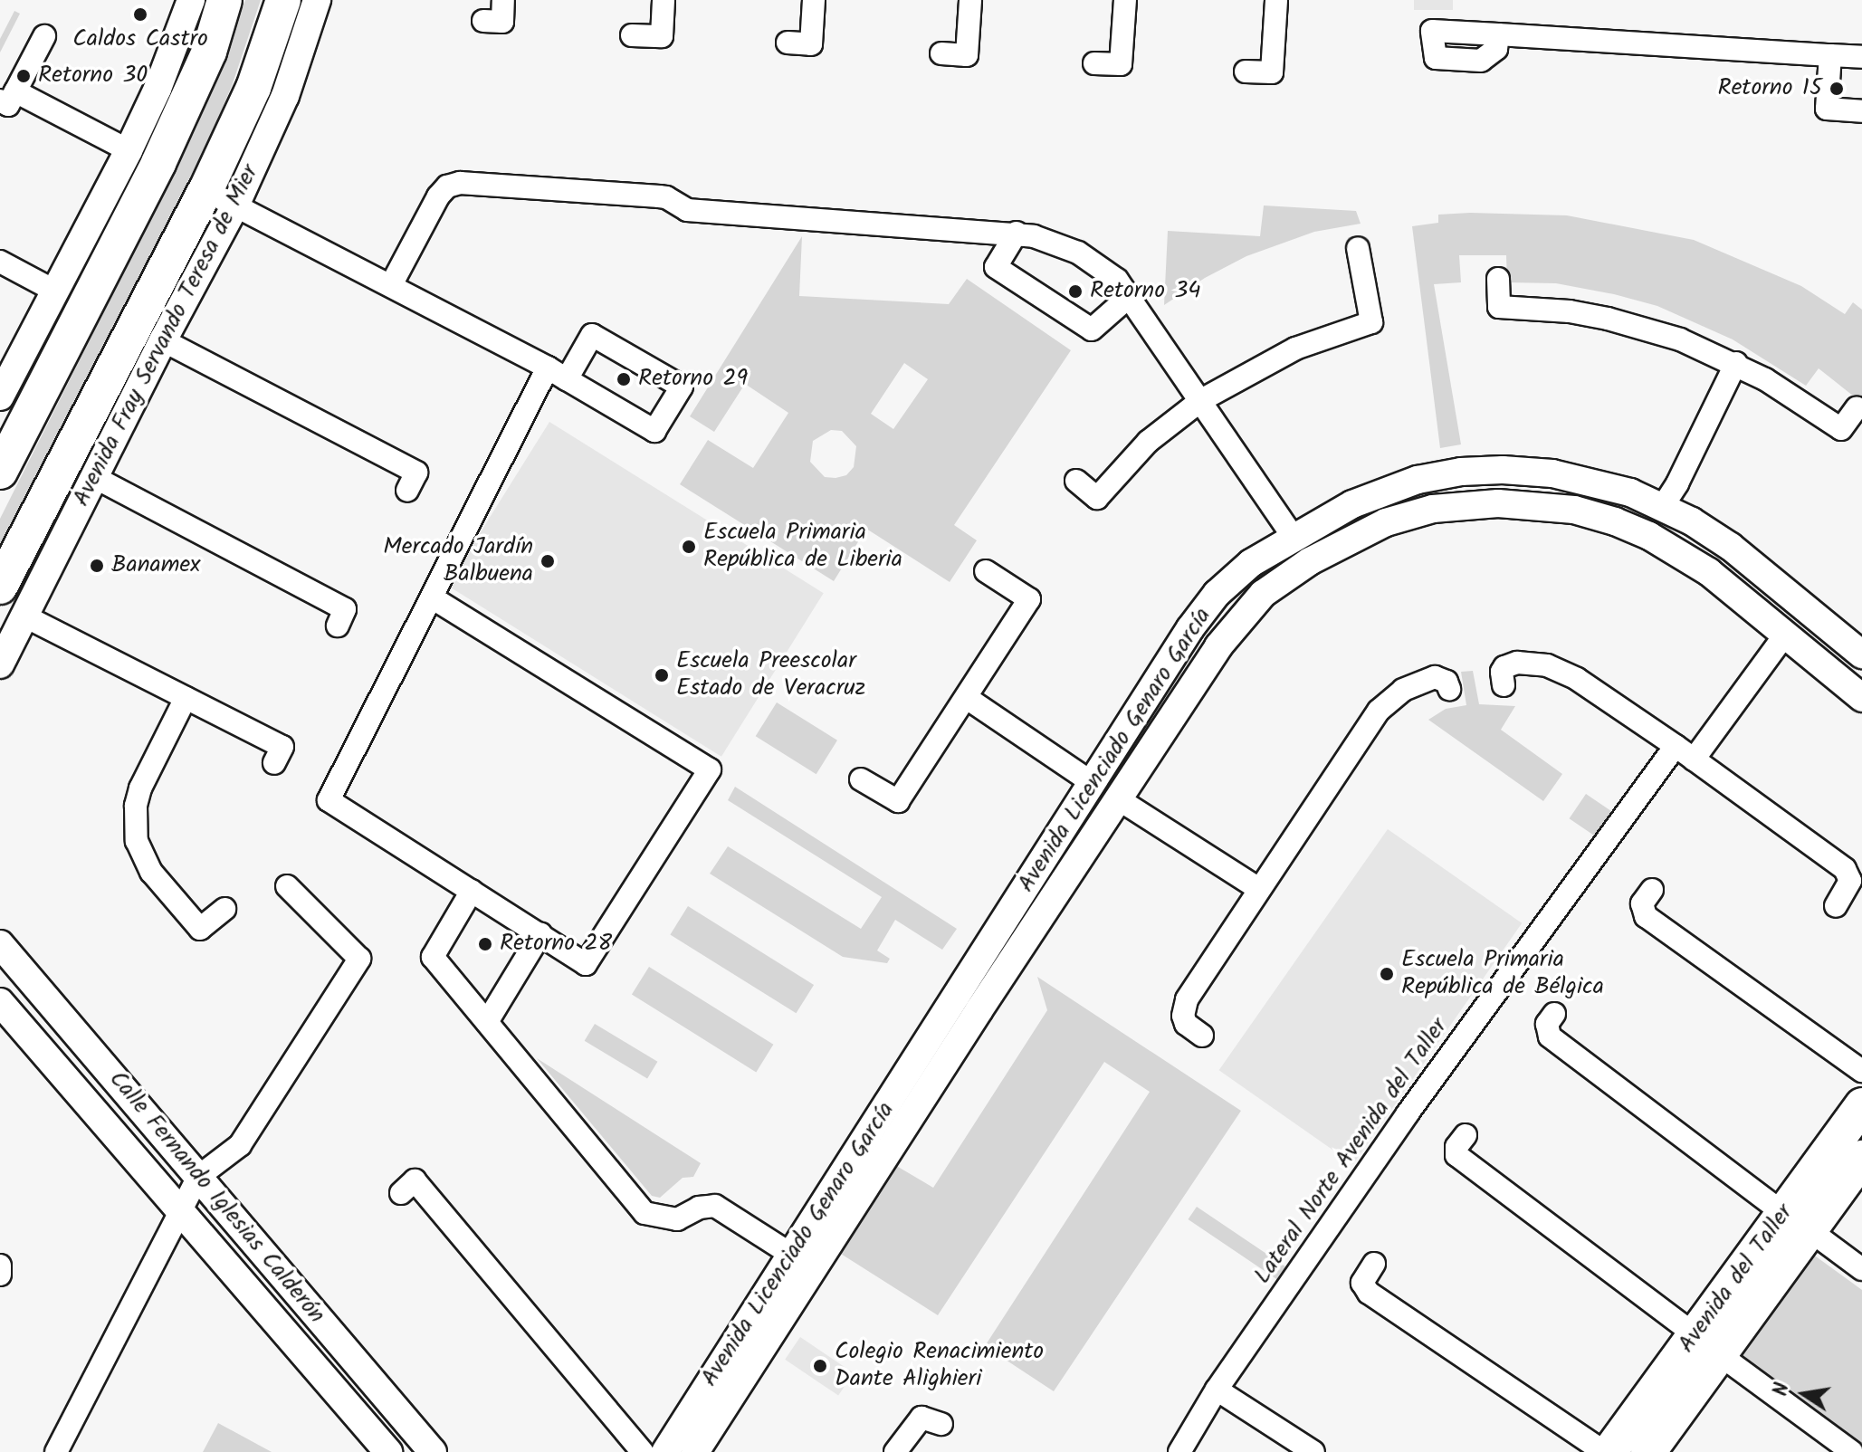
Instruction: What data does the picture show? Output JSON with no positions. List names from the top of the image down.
{
  "streets": {
    "main road": ["Avenida Fray Servando Teresa de Mier", "Avenida del Taller"],
    "street": ["Avenida Licenciado Genaro García", "Lateral Norte Avenida del Taller", "Calle Fernando Iglesias Calderón"]
  },
  "crossings": [
    ["Avenida Licenciado Genaro García", "Lateral Norte Avenida del Taller"]
  ],
  "places": [
    "Caldos Castro",
    "Retorno 30",
    "Retorno 15",
    "Retorno 34",
    "Retorno 29",
    "Escuela Primaria República de Liberia",
    "Mercado Jardín Balbuena",
    "Banamex",
    "Escuela Preescolar Estado de Veracruz",
    "Retorno 28",
    "Escuela Primaria República de Bélgica",
    "Colegio Renacimiento Dante Alighieri"
  ],
  "north": "left"
}
